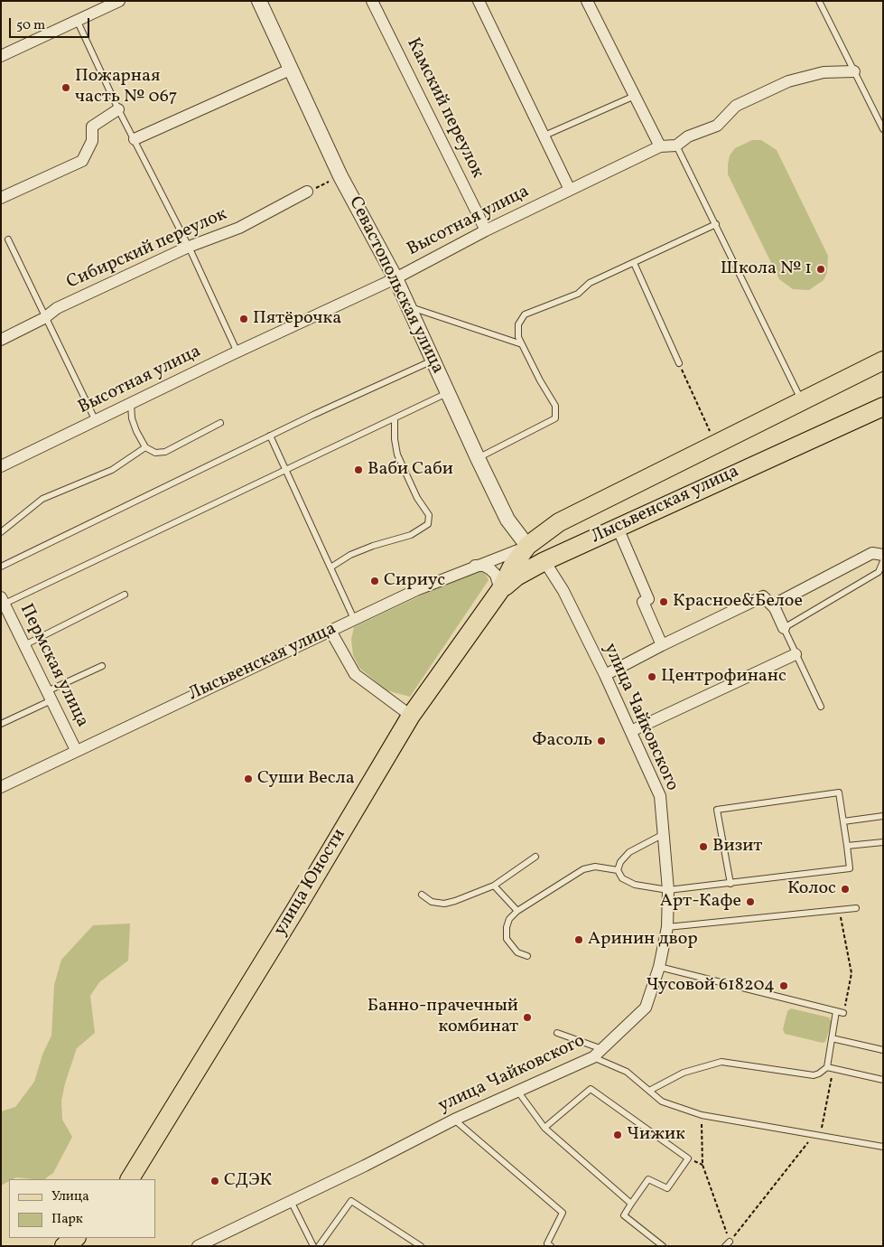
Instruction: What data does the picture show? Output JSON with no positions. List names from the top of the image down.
{
  "streets": {
    "main road": ["Севастопольская улица", "Лысьвенская улица", "улица Юности"],
    "street": [
      "Камский переулок",
      "Высотная улица",
      "Сибирский переулок",
      "Пермская улица",
      "улица Чайковского"
    ]
  },
  "crossings": [
    ["Камский переулок", "Высотная улица"],
    ["Высотная улица", "Севастопольская улица"],
    ["Севастопольская улица", "Лысьвенская улица"],
    ["Севастопольская улица", "улица Чайковского"],
    ["Лысьвенская улица", "Пермская улица"],
    ["Лысьвенская улица", "улица Чайковского"],
    ["Лысьвенская улица", "улица Юности"]
  ],
  "places": [
    "Пожарная часть № 067",
    "Школа № 1",
    "Пятёрочка",
    "Ваби Саби",
    "Сириус",
    "Красное&Белое",
    "Центрофинанс",
    "Фасоль",
    "Суши Весла",
    "Визит",
    "Колос",
    "Арт-Кафе",
    "Аринин двор",
    "Чусовой 618204",
    "Банно-прачечный комбинат",
    "Чижик",
    "СДЭК"
  ],
  "legend": ["Улица", "Парк"],
  "scale_bar": "50 m"
}
